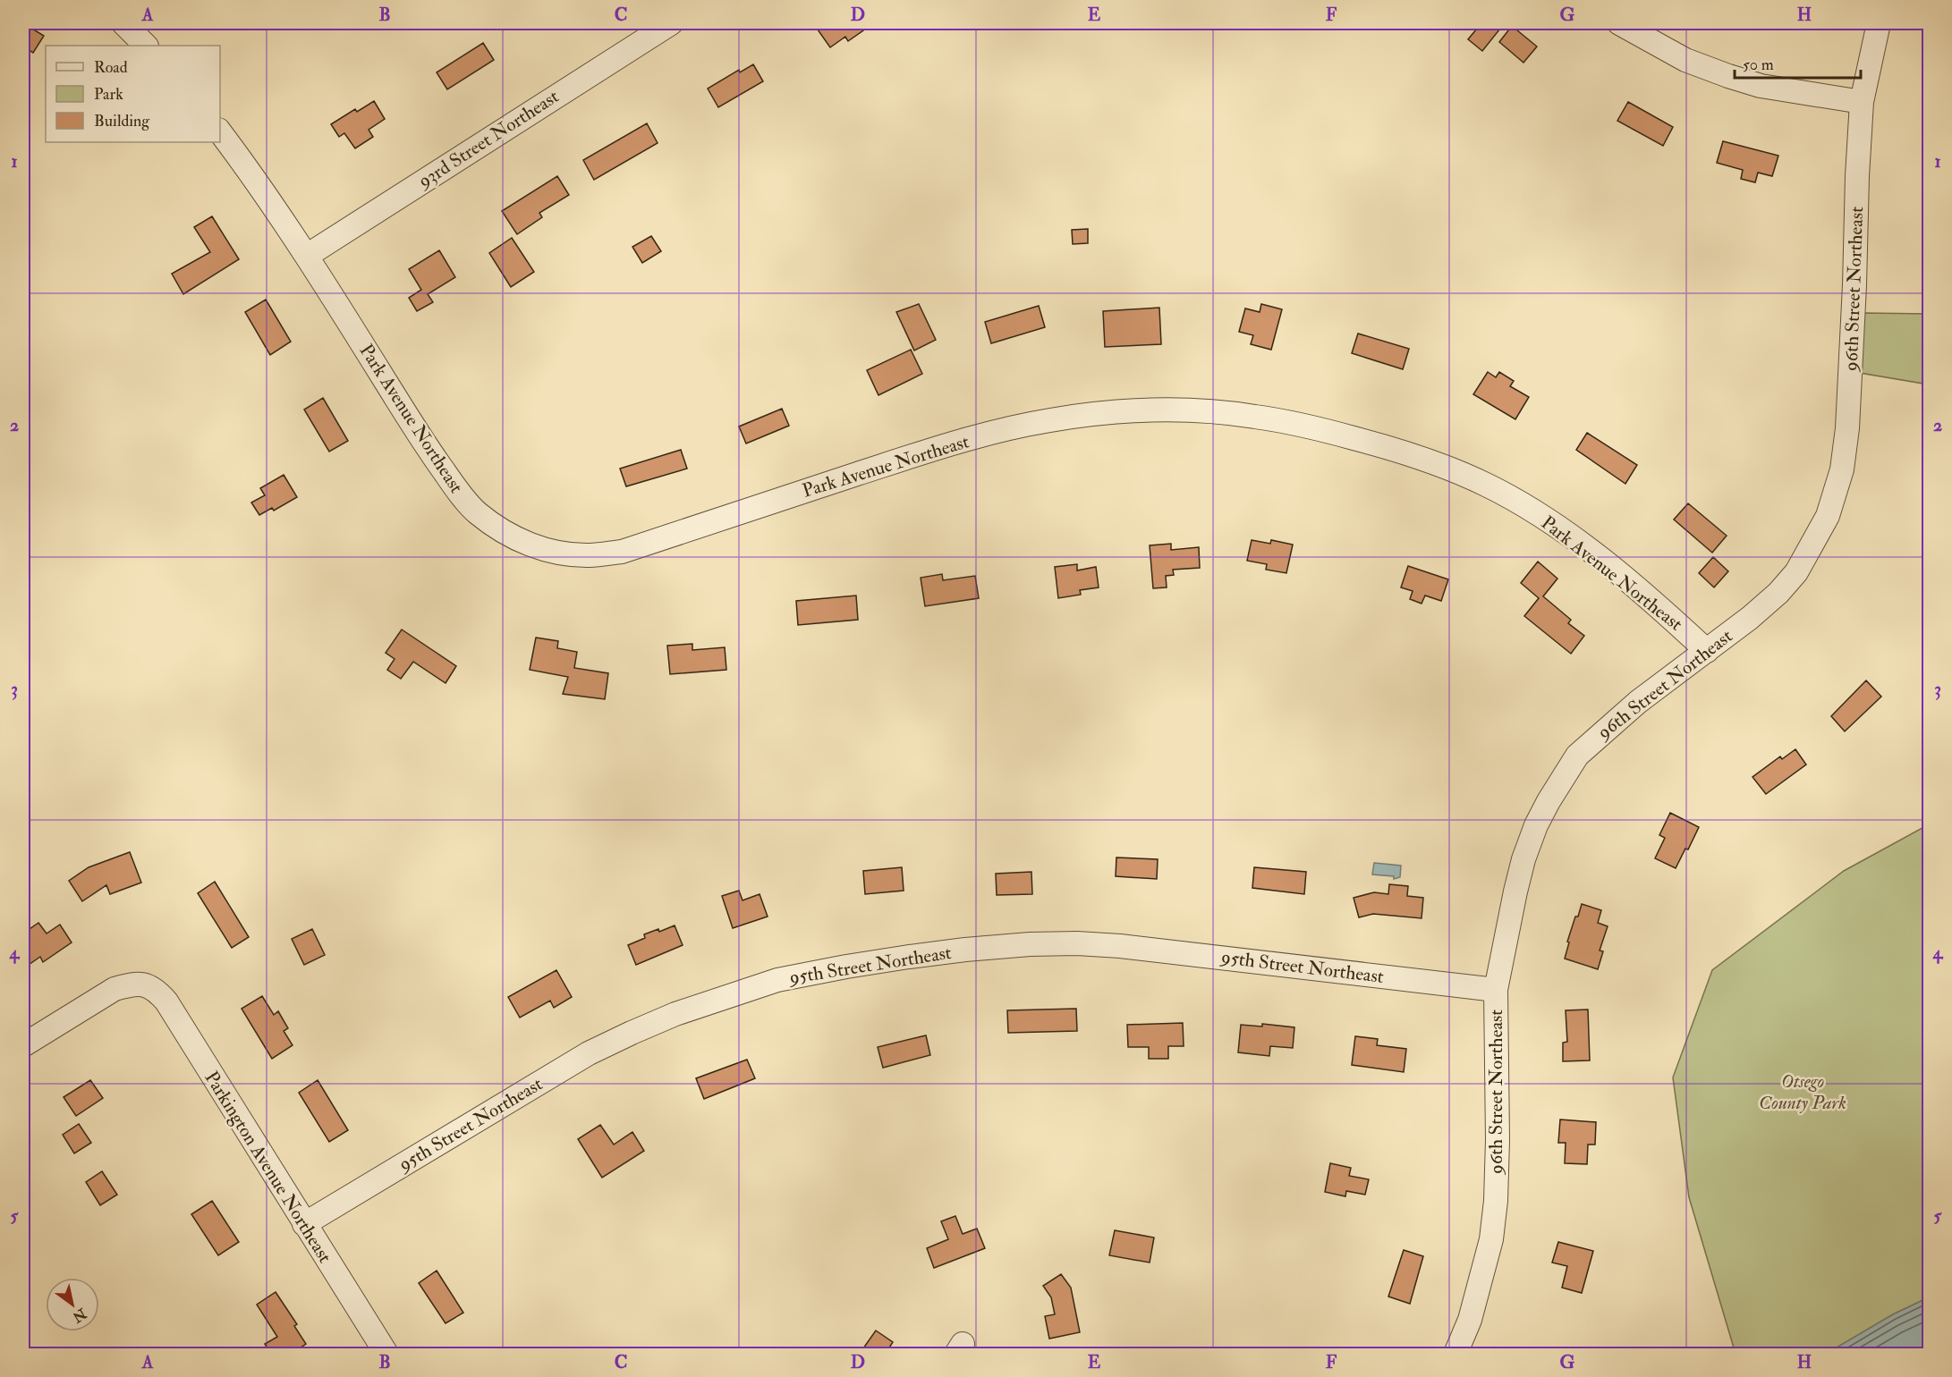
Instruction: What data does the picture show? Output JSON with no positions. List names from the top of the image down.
{
  "streets": {
    "street": [
      "93rd Street Northeast",
      "96th Street Northeast",
      "Park Avenue Northeast",
      "95th Street Northeast",
      "Parkington Avenue Northeast"
    ]
  },
  "crossings": [
    ["93rd Street Northeast", "Park Avenue Northeast"],
    ["96th Street Northeast", "Park Avenue Northeast"],
    ["96th Street Northeast", "95th Street Northeast"],
    ["95th Street Northeast", "Parkington Avenue Northeast"]
  ],
  "parks": ["Otsego County Park"],
  "legend": ["Road", "Park", "Building"],
  "scale_bar": "50 m",
  "north": "bottom right",
  "grid": {
    "columns": [
      "A",
      "B",
      "C",
      "D",
      "E",
      "F",
      "G",
      "H"
    ],
    "rows": [
      "1",
      "2",
      "3",
      "4",
      "5"
    ]
  }
}
